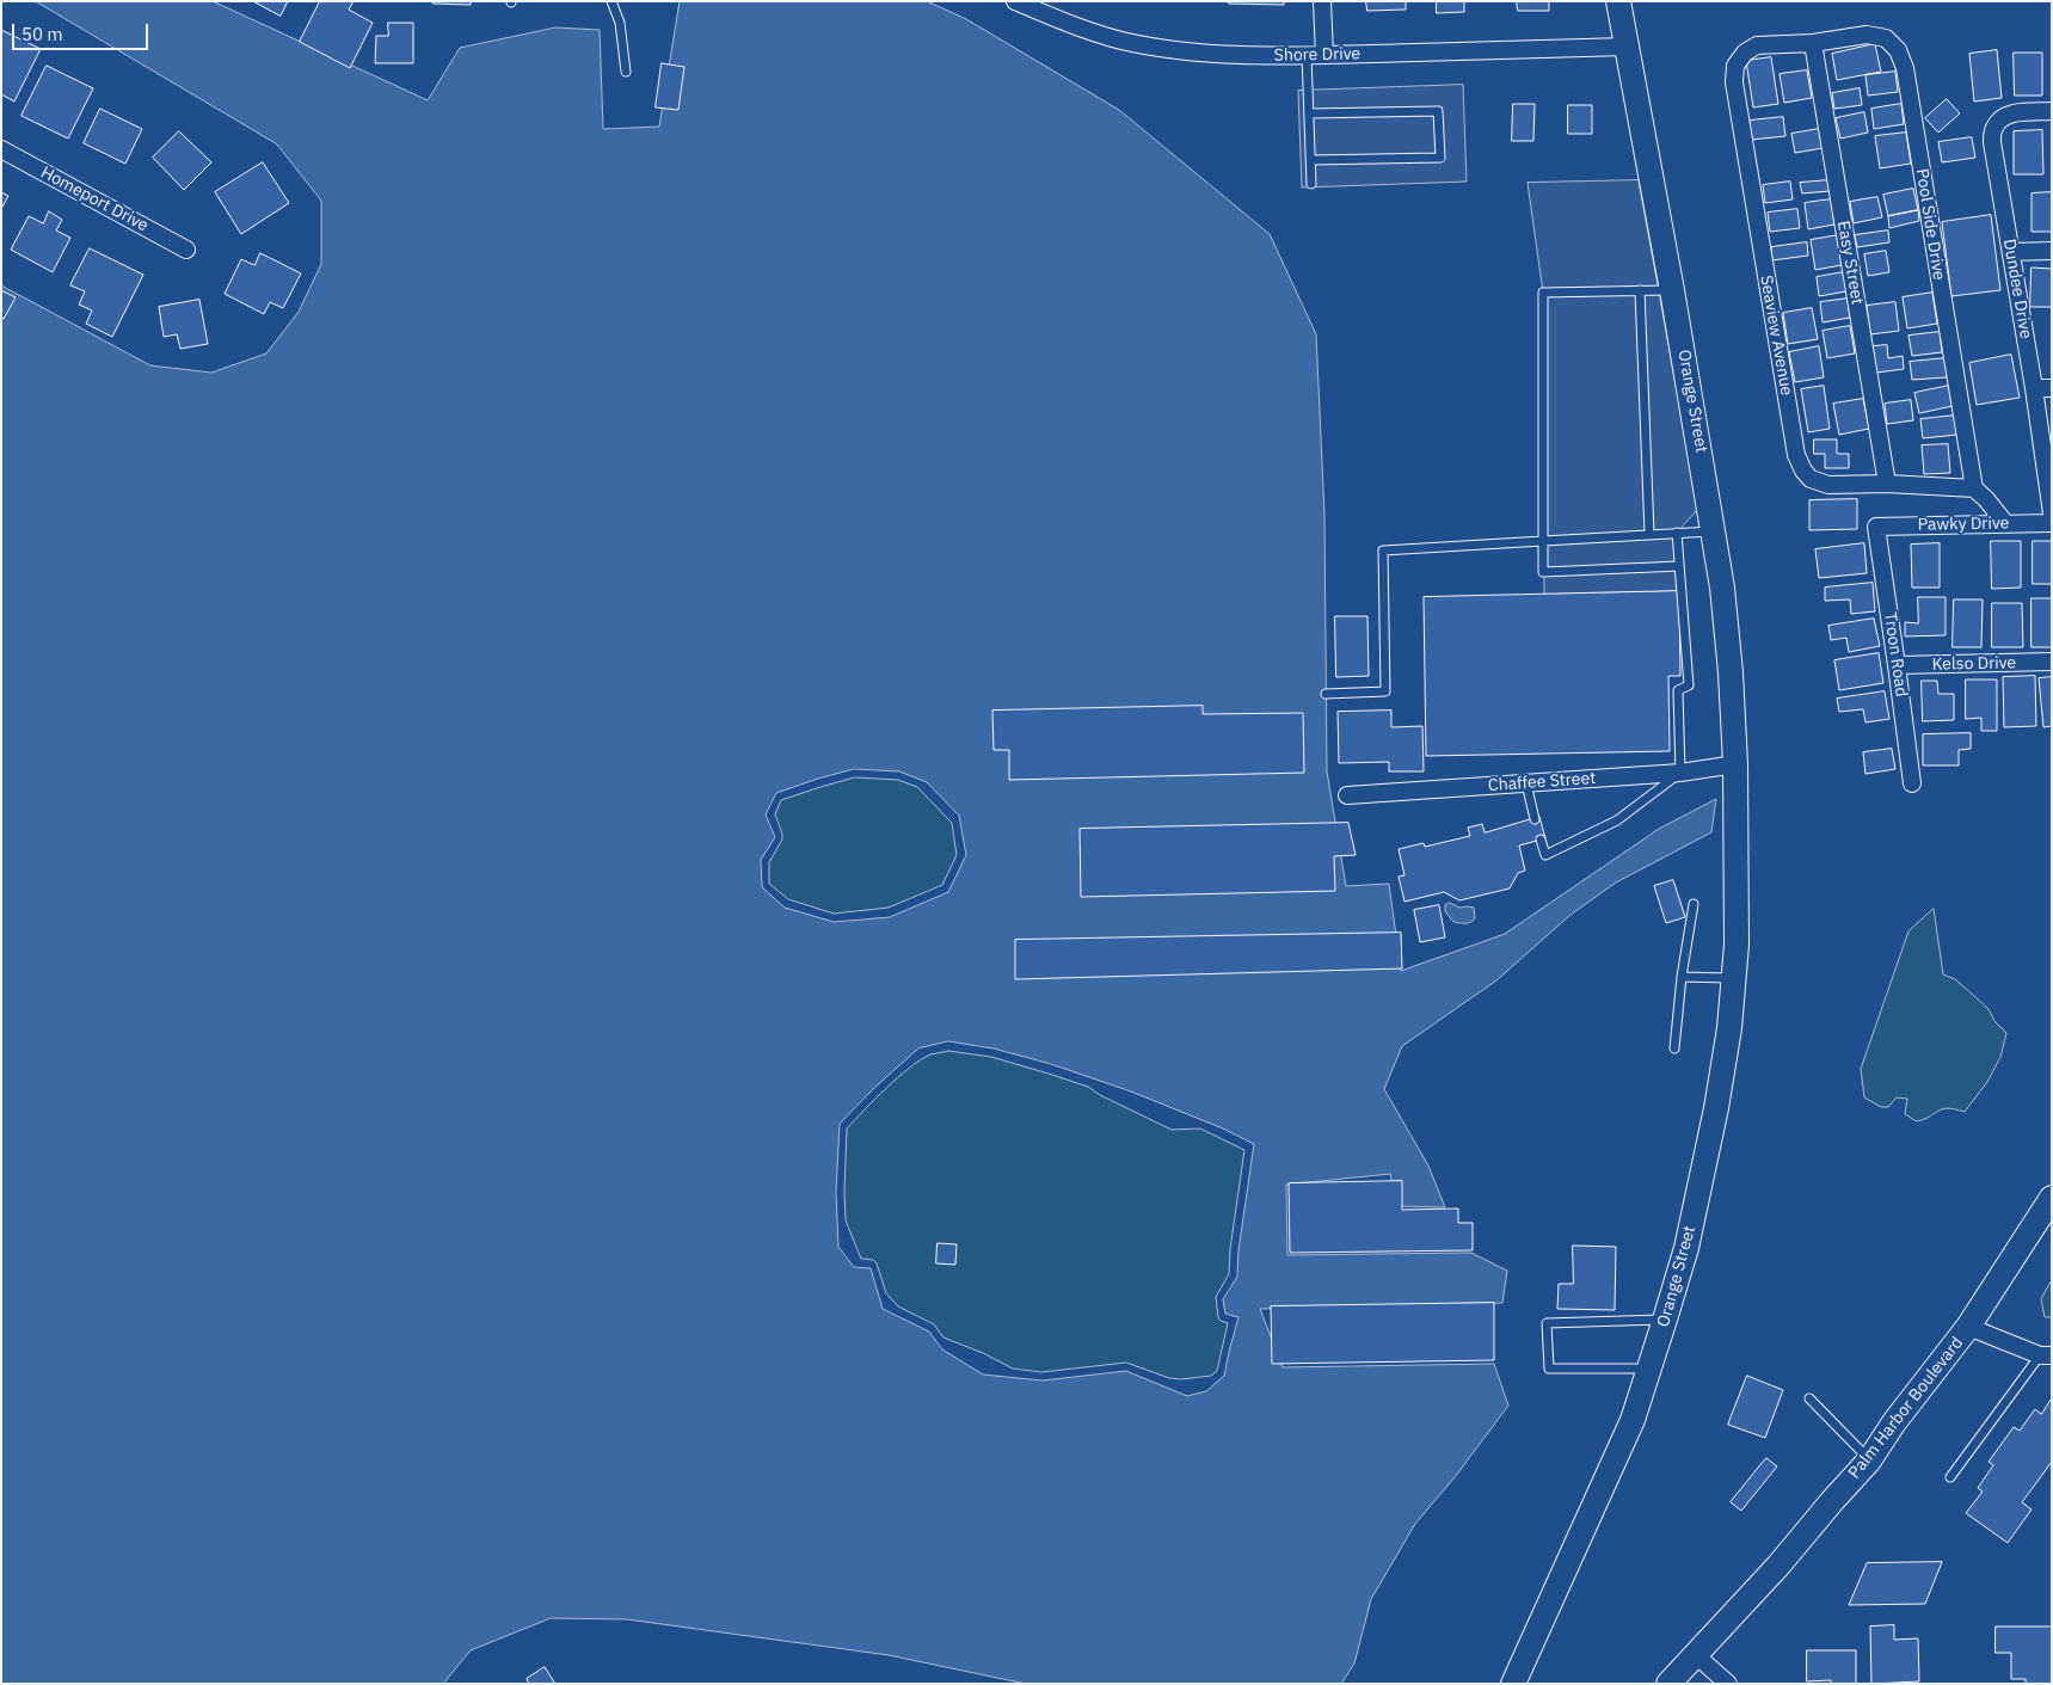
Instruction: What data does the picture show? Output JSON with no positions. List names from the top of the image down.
{
  "streets": {
    "street": [
      "Shore Drive",
      "Homeport Drive",
      "Pool Side Drive",
      "Easy Street",
      "Dundee Drive",
      "Seaview Avenue",
      "Orange Street",
      "Pawky Drive",
      "Troon Road",
      "Kelso Drive",
      "Chaffee Street",
      "Palm Harbor Boulevard"
    ]
  },
  "crossings": [
    ["Shore Drive", "Orange Street"],
    ["Pool Side Drive", "Easy Street"],
    ["Pool Side Drive", "Seaview Avenue"],
    ["Easy Street", "Seaview Avenue"],
    ["Orange Street", "Chaffee Street"],
    ["Pawky Drive", "Troon Road"],
    ["Troon Road", "Kelso Drive"]
  ],
  "scale_bar": "50 m"
}
